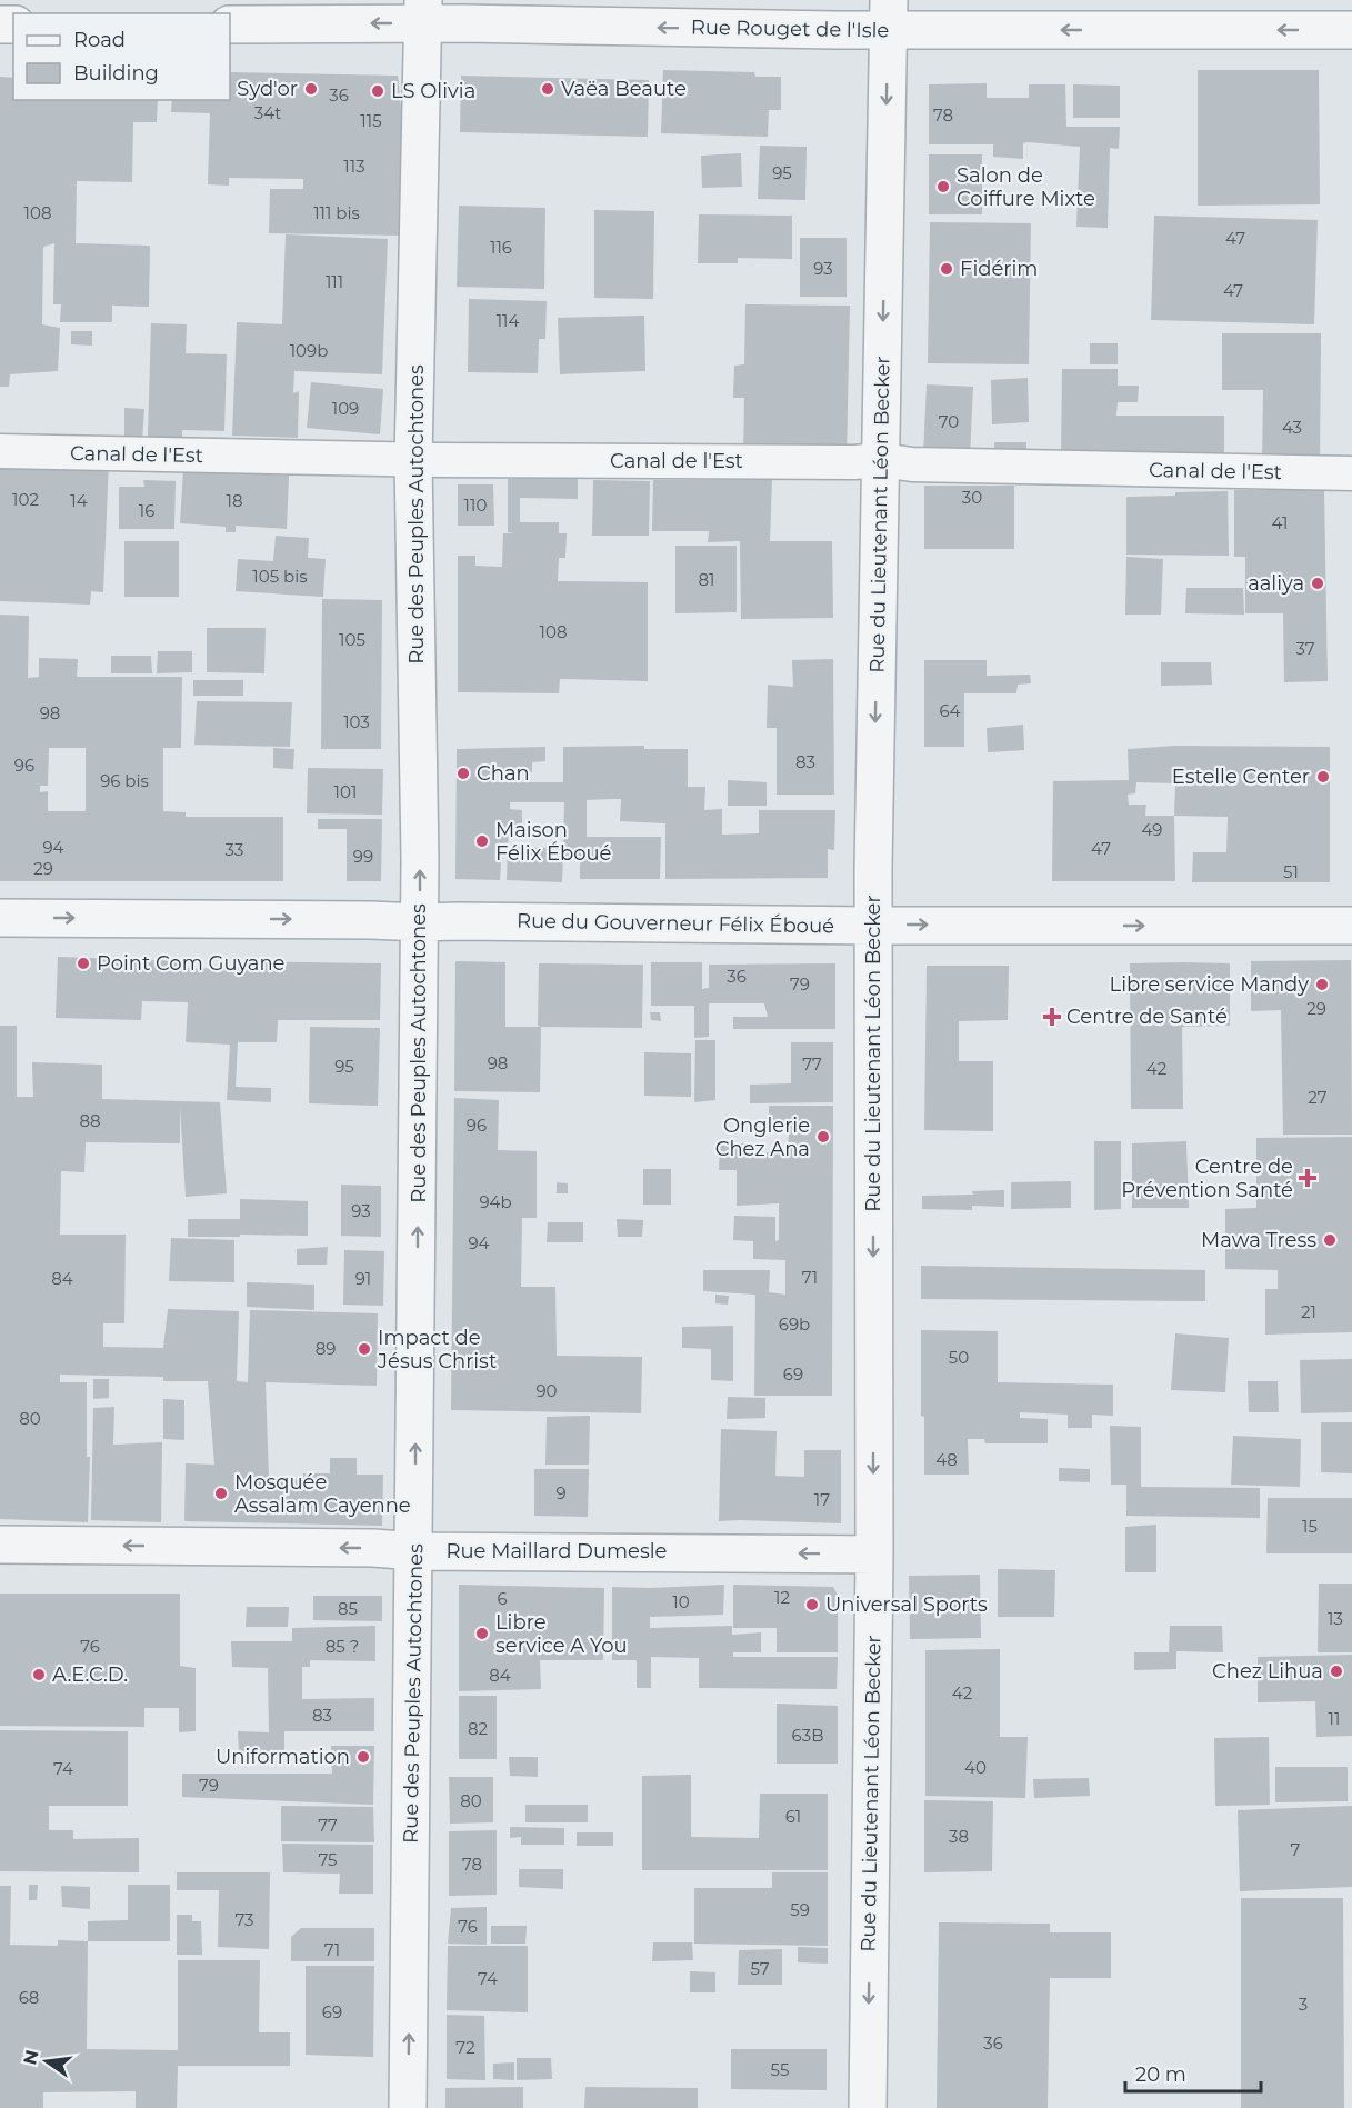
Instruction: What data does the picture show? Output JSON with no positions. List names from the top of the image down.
{
  "streets": {
    "street": [
      "Rue Rouget de l'Isle",
      "Canal de l'Est",
      "Rue des Peuples Autochtones",
      "Rue du Lieutenant Léon Becker",
      "Rue du Gouverneur Félix Éboué",
      "Rue Maillard Dumesle"
    ]
  },
  "crossings": [
    ["Rue Rouget de l'Isle", "Rue des Peuples Autochtones"],
    ["Rue Rouget de l'Isle", "Rue du Lieutenant Léon Becker"],
    ["Canal de l'Est", "Rue des Peuples Autochtones"],
    ["Canal de l'Est", "Rue du Lieutenant Léon Becker"],
    ["Rue des Peuples Autochtones", "Rue du Gouverneur Félix Éboué"],
    ["Rue des Peuples Autochtones", "Rue Maillard Dumesle"],
    ["Rue du Lieutenant Léon Becker", "Rue du Gouverneur Félix Éboué"],
    ["Rue du Lieutenant Léon Becker", "Rue Maillard Dumesle"]
  ],
  "one_way": [
    "Rue Rouget de l'Isle",
    "Rue des Peuples Autochtones",
    "Rue du Lieutenant Léon Becker",
    "Rue du Gouverneur Félix Éboué",
    "Rue Maillard Dumesle"
  ],
  "places": {
    "other": [
      "Syd'or",
      "Vaëa Beaute",
      "LS Olivia",
      "Salon de Coiffure Mixte",
      "Fidérim",
      "aaliya",
      "Chan",
      "Estelle Center",
      "Maison Félix Éboué",
      "Point Com Guyane",
      "Libre service Mandy",
      "Onglerie Chez Ana",
      "Mawa Tress",
      "Impact de Jésus Christ",
      "Mosquée Assalam Cayenne",
      "Universal Sports",
      "Libre service A You",
      "Chez Lihua",
      "A.E.C.D.",
      "Uniformation"
    ],
    "health": ["Centre de Santé", "Centre de Prévention Santé"]
  },
  "house_numbers": [
    "36",
    "34t",
    "78",
    "115",
    "113",
    "95",
    "108",
    "111 bis",
    "47",
    "116",
    "93",
    "111",
    "47",
    "114",
    "109b",
    "109",
    "70",
    "43",
    "30",
    "102",
    "14",
    "18",
    "110",
    "16",
    "41",
    "105 bis",
    "81",
    "108",
    "105",
    "37",
    "64",
    "98",
    "103",
    "83",
    "96",
    "96 bis",
    "101",
    "49",
    "94",
    "47",
    "33",
    "99",
    "29",
    "51",
    "36",
    "79",
    "29",
    "98",
    "77",
    "95",
    "42",
    "27",
    "88",
    "96",
    "94b",
    "93",
    "94",
    "71",
    "84",
    "91",
    "21",
    "69b",
    "89",
    "50",
    "69",
    "90",
    "80",
    "48",
    "9",
    "17",
    "15",
    "12",
    "6",
    "10",
    "85",
    "13",
    "76",
    "85 ?",
    "84",
    "42",
    "83",
    "11",
    "82",
    "63B",
    "40",
    "74",
    "79",
    "80",
    "61",
    "77",
    "38",
    "7",
    "75",
    "78",
    "59",
    "73",
    "76",
    "71",
    "57",
    "74",
    "68",
    "3",
    "69",
    "36",
    "72",
    "55"
  ],
  "legend": ["Road", "Building"],
  "scale_bar": "20 m",
  "north": "left"
}
